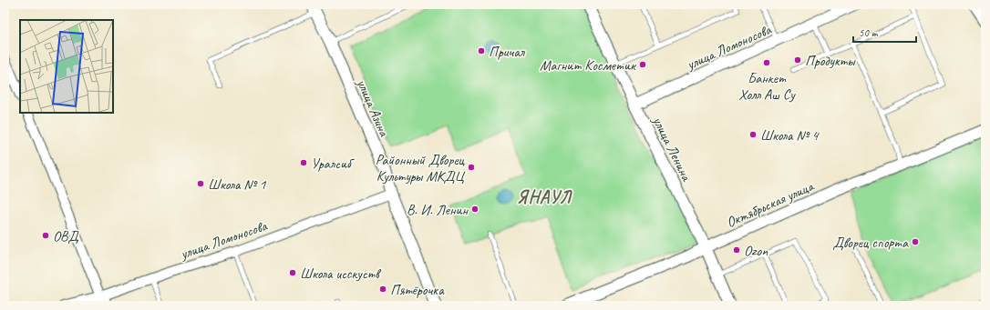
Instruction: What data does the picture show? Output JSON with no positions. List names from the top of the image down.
{
  "streets": {
    "street": [
      "улица Ломоносова",
      "улица Азина",
      "улица Ленина",
      "Октябрьская улица"
    ]
  },
  "crossings": [
    ["улица Ломоносова", "улица Азина"],
    ["улица Ломоносова", "улица Ленина"],
    ["улица Ленина", "Октябрьская улица"]
  ],
  "districts": ["ЯНАУЛ"],
  "places": [
    "Причал",
    "Продукты",
    "Банкет Холл Аш Су",
    "Магнит Косметик",
    "Школа № 4",
    "Уралсиб",
    "Районный Дворец Культуры МКДЦ",
    "Школа № 1",
    "В. И. Ленин",
    "ОВД",
    "Дворец спорта",
    "Ozon",
    "Школа исскуств",
    "Пятёрочка"
  ],
  "scale_bar": "50 m"
}
